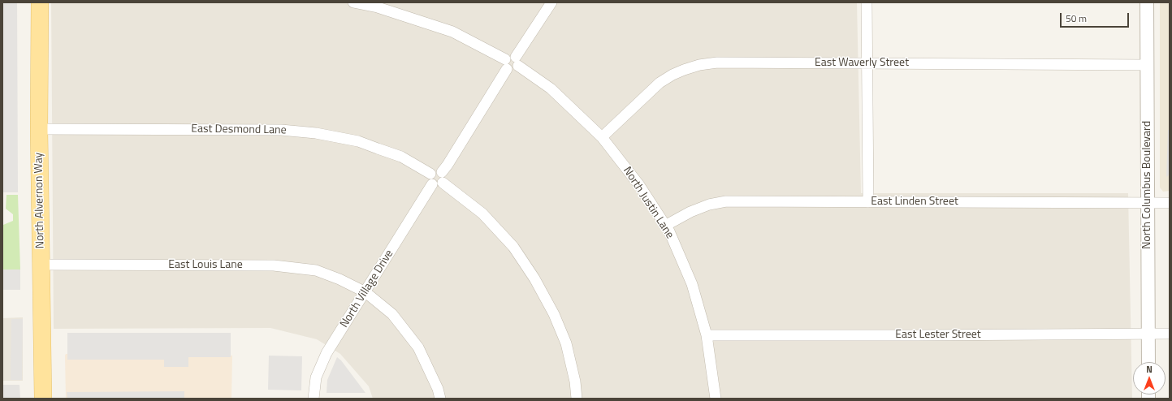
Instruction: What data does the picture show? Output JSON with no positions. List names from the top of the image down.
{
  "streets": {
    "main road": ["North Alvernon Way"],
    "street": [
      "East Waverly Street",
      "East Desmond Lane",
      "North Columbus Boulevard",
      "East Linden Street",
      "North Justin Lane",
      "East Louis Lane",
      "North Village Drive",
      "East Lester Street"
    ]
  },
  "crossings": [
    ["East Waverly Street", "North Columbus Boulevard"],
    ["East Waverly Street", "North Justin Lane"],
    ["East Desmond Lane", "North Alvernon Way"],
    ["East Desmond Lane", "North Village Drive"],
    ["North Columbus Boulevard", "East Linden Street"],
    ["North Columbus Boulevard", "East Lester Street"],
    ["North Alvernon Way", "East Louis Lane"],
    ["East Linden Street", "North Justin Lane"],
    ["North Justin Lane", "East Lester Street"],
    ["East Louis Lane", "North Village Drive"]
  ],
  "scale_bar": "50 m",
  "north": "top"
}
